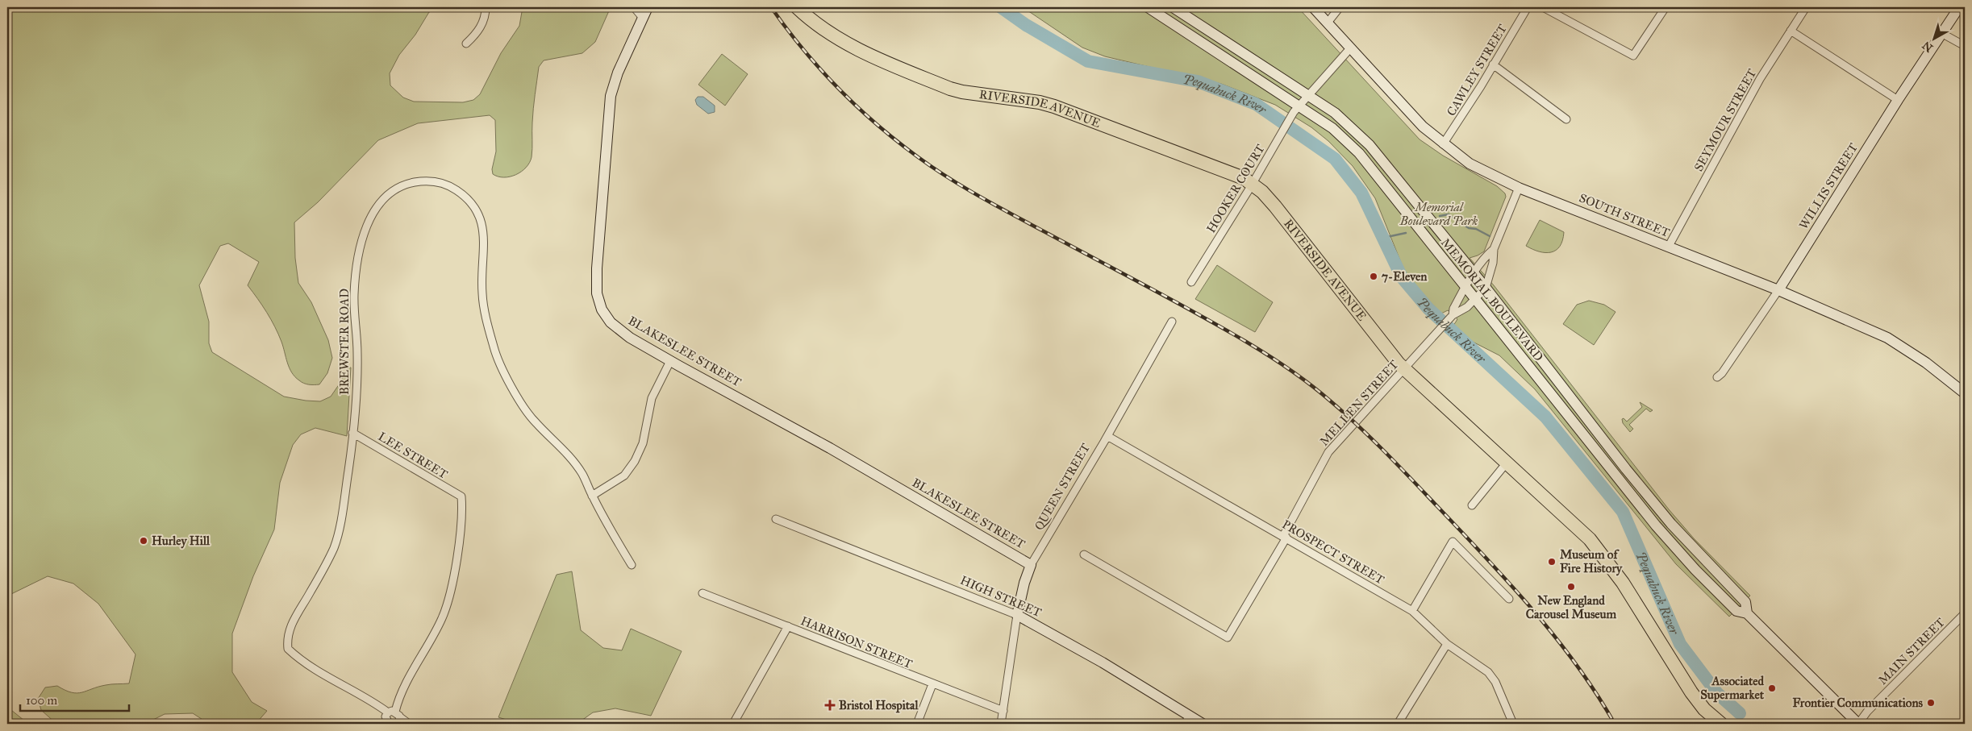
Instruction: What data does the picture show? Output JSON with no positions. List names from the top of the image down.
{
  "streets": {
    "highway": ["RIVERSIDE AVENUE"],
    "main road": [
      "WILLIS STREET",
      "SOUTH STREET",
      "MEMORIAL BOULEVARD",
      "BLAKESLEE STREET",
      "QUEEN STREET",
      "HIGH STREET"
    ],
    "street": [
      "CAWLEY STREET",
      "SEYMOUR STREET",
      "HOOKER COURT",
      "BREWSTER ROAD",
      "MELLEN STREET",
      "LEE STREET",
      "PROSPECT STREET",
      "HARRISON STREET",
      "MAIN STREET"
    ]
  },
  "crossings": [
    ["CAWLEY STREET", "SOUTH STREET"],
    ["RIVERSIDE AVENUE", "HOOKER COURT"],
    ["RIVERSIDE AVENUE", "MELLEN STREET"],
    ["SEYMOUR STREET", "SOUTH STREET"],
    ["WILLIS STREET", "SOUTH STREET"],
    ["HOOKER COURT", "SOUTH STREET"],
    ["HOOKER COURT", "MEMORIAL BOULEVARD"],
    ["SOUTH STREET", "MELLEN STREET"],
    ["MEMORIAL BOULEVARD", "MELLEN STREET"],
    ["MEMORIAL BOULEVARD", "MAIN STREET"],
    ["BREWSTER ROAD", "LEE STREET"],
    ["BLAKESLEE STREET", "QUEEN STREET"],
    ["MELLEN STREET", "PROSPECT STREET"],
    ["QUEEN STREET", "PROSPECT STREET"],
    ["QUEEN STREET", "HIGH STREET"],
    ["QUEEN STREET", "HARRISON STREET"]
  ],
  "water": ["Pequabuck River"],
  "parks": ["Memorial Boulevard Park"],
  "places": {
    "other": [
      "7-Eleven",
      "Hurley Hill",
      "Museum of Fire History",
      "New England Carousel Museum",
      "Associated Supermarket",
      "Frontier Communications"
    ],
    "health": ["Bristol Hospital"]
  },
  "scale_bar": "100 m",
  "north": "bottom left"
}
